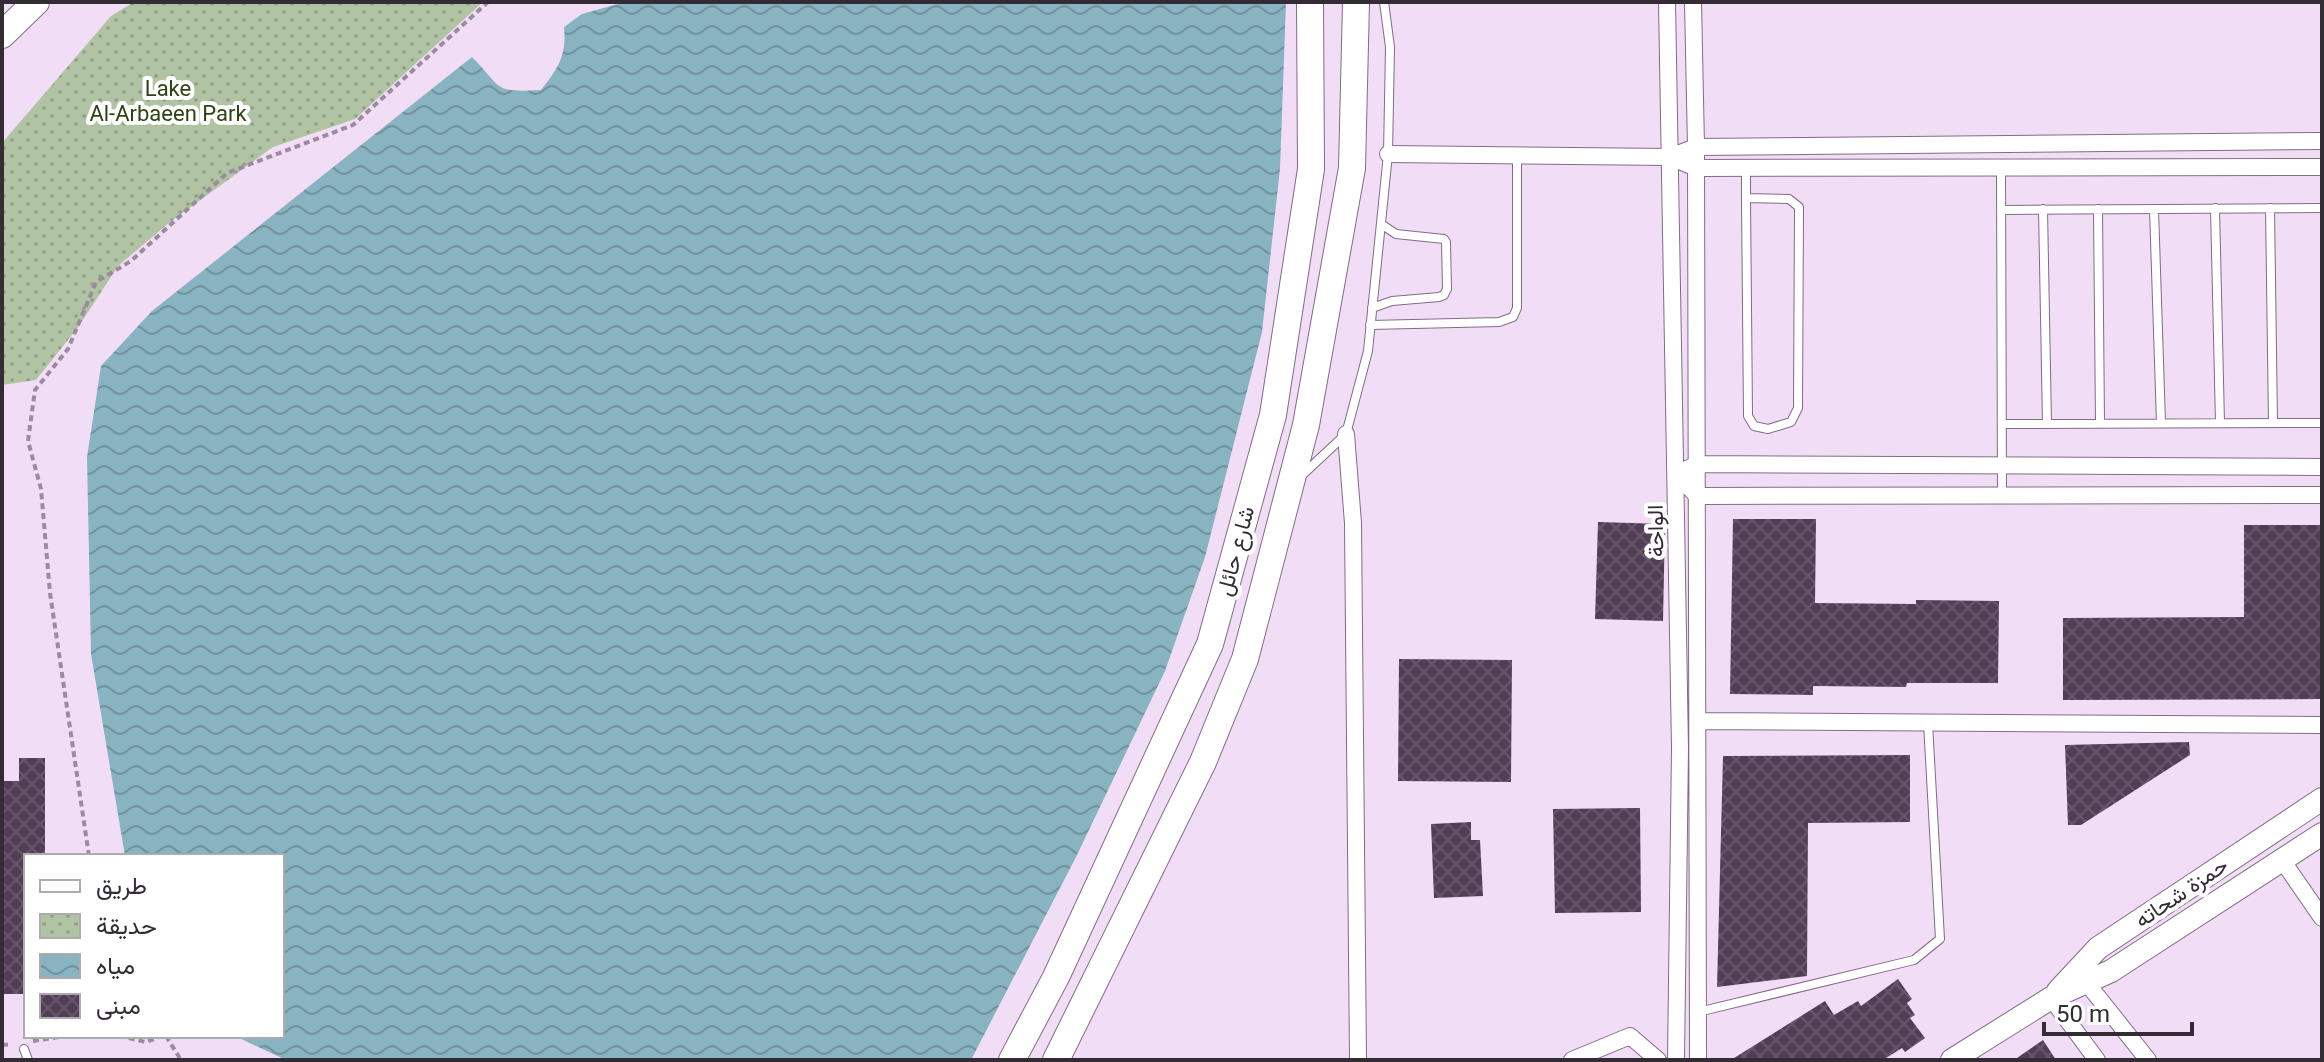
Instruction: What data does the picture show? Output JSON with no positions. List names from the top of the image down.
{
  "streets": {
    "main road": ["شارع حائل", "حمزة شحاته"],
    "street": ["الواحة"]
  },
  "parks": ["Lake Al-Arbaeen Park"],
  "legend": [
    "طريق",
    "حديقة",
    "مياه",
    "مبنى"
  ],
  "scale_bar": "50 m"
}
